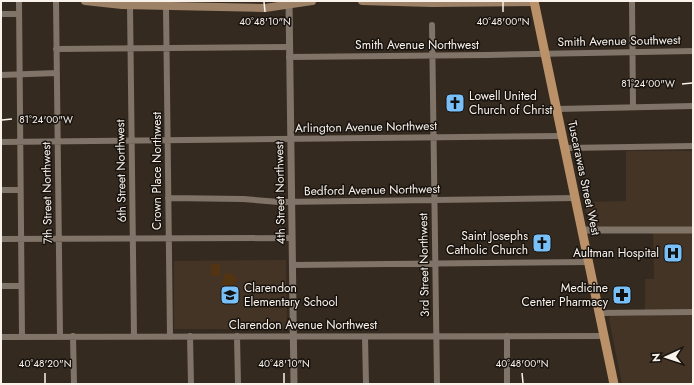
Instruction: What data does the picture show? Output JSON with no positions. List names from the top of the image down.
{
  "streets": {
    "main road": ["Tuscarawas Street West"],
    "street": [
      "Smith Avenue Southwest",
      "Smith Avenue Northwest",
      "Arlington Avenue Northwest",
      "6th Street Northwest",
      "Crown Place Northwest",
      "Bedford Avenue Northwest",
      "7th Street Northwest",
      "4th Street Northwest",
      "3rd Street Northwest",
      "Clarendon Avenue Northwest"
    ]
  },
  "crossings": [
    ["Smith Avenue Southwest", "Smith Avenue Northwest"],
    ["Smith Avenue Southwest", "Tuscarawas Street West"],
    ["Smith Avenue Northwest", "Tuscarawas Street West"],
    ["Smith Avenue Northwest", "4th Street Northwest"],
    ["Smith Avenue Northwest", "3rd Street Northwest"],
    ["Arlington Avenue Northwest", "6th Street Northwest"],
    ["Arlington Avenue Northwest", "Crown Place Northwest"],
    ["Arlington Avenue Northwest", "Tuscarawas Street West"],
    ["Arlington Avenue Northwest", "7th Street Northwest"],
    ["Arlington Avenue Northwest", "4th Street Northwest"],
    ["Arlington Avenue Northwest", "3rd Street Northwest"],
    ["6th Street Northwest", "Clarendon Avenue Northwest"],
    ["Crown Place Northwest", "Bedford Avenue Northwest"],
    ["Crown Place Northwest", "Clarendon Avenue Northwest"],
    ["Tuscarawas Street West", "Bedford Avenue Northwest"],
    ["Tuscarawas Street West", "Clarendon Avenue Northwest"],
    ["Bedford Avenue Northwest", "4th Street Northwest"],
    ["Bedford Avenue Northwest", "3rd Street Northwest"],
    ["7th Street Northwest", "Clarendon Avenue Northwest"],
    ["4th Street Northwest", "Clarendon Avenue Northwest"],
    ["3rd Street Northwest", "Clarendon Avenue Northwest"]
  ],
  "places": {
    "church": ["Lowell United Church of Christ", "Saint Josephs Catholic Church"],
    "hospital": ["Aultman Hospital"],
    "school or university": ["Clarendon Elementary School"],
    "pharmacy": ["Medicine Center Pharmacy"]
  },
  "north": "left",
  "coordinates": [
    "40°48'10\"N",
    "40°48'00\"N",
    "81°24'00\"W",
    "40°48'20\"N"
  ]
}
